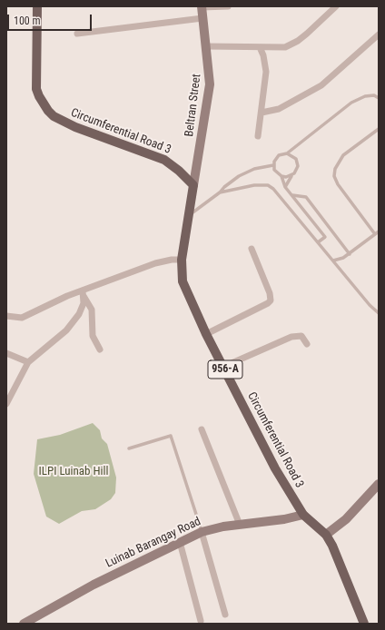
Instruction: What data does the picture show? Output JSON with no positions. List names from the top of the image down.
{
  "streets": {
    "main road": ["Circumferential Road 3", "956-A"],
    "street": ["Beltran Street", "Luinab Barangay Road"]
  },
  "crossings": [
    ["Beltran Street", "Circumferential Road 3"],
    ["Circumferential Road 3", "Luinab Barangay Road"]
  ],
  "parks": ["ILPI Luinab Hill"],
  "scale_bar": "100 m"
}
